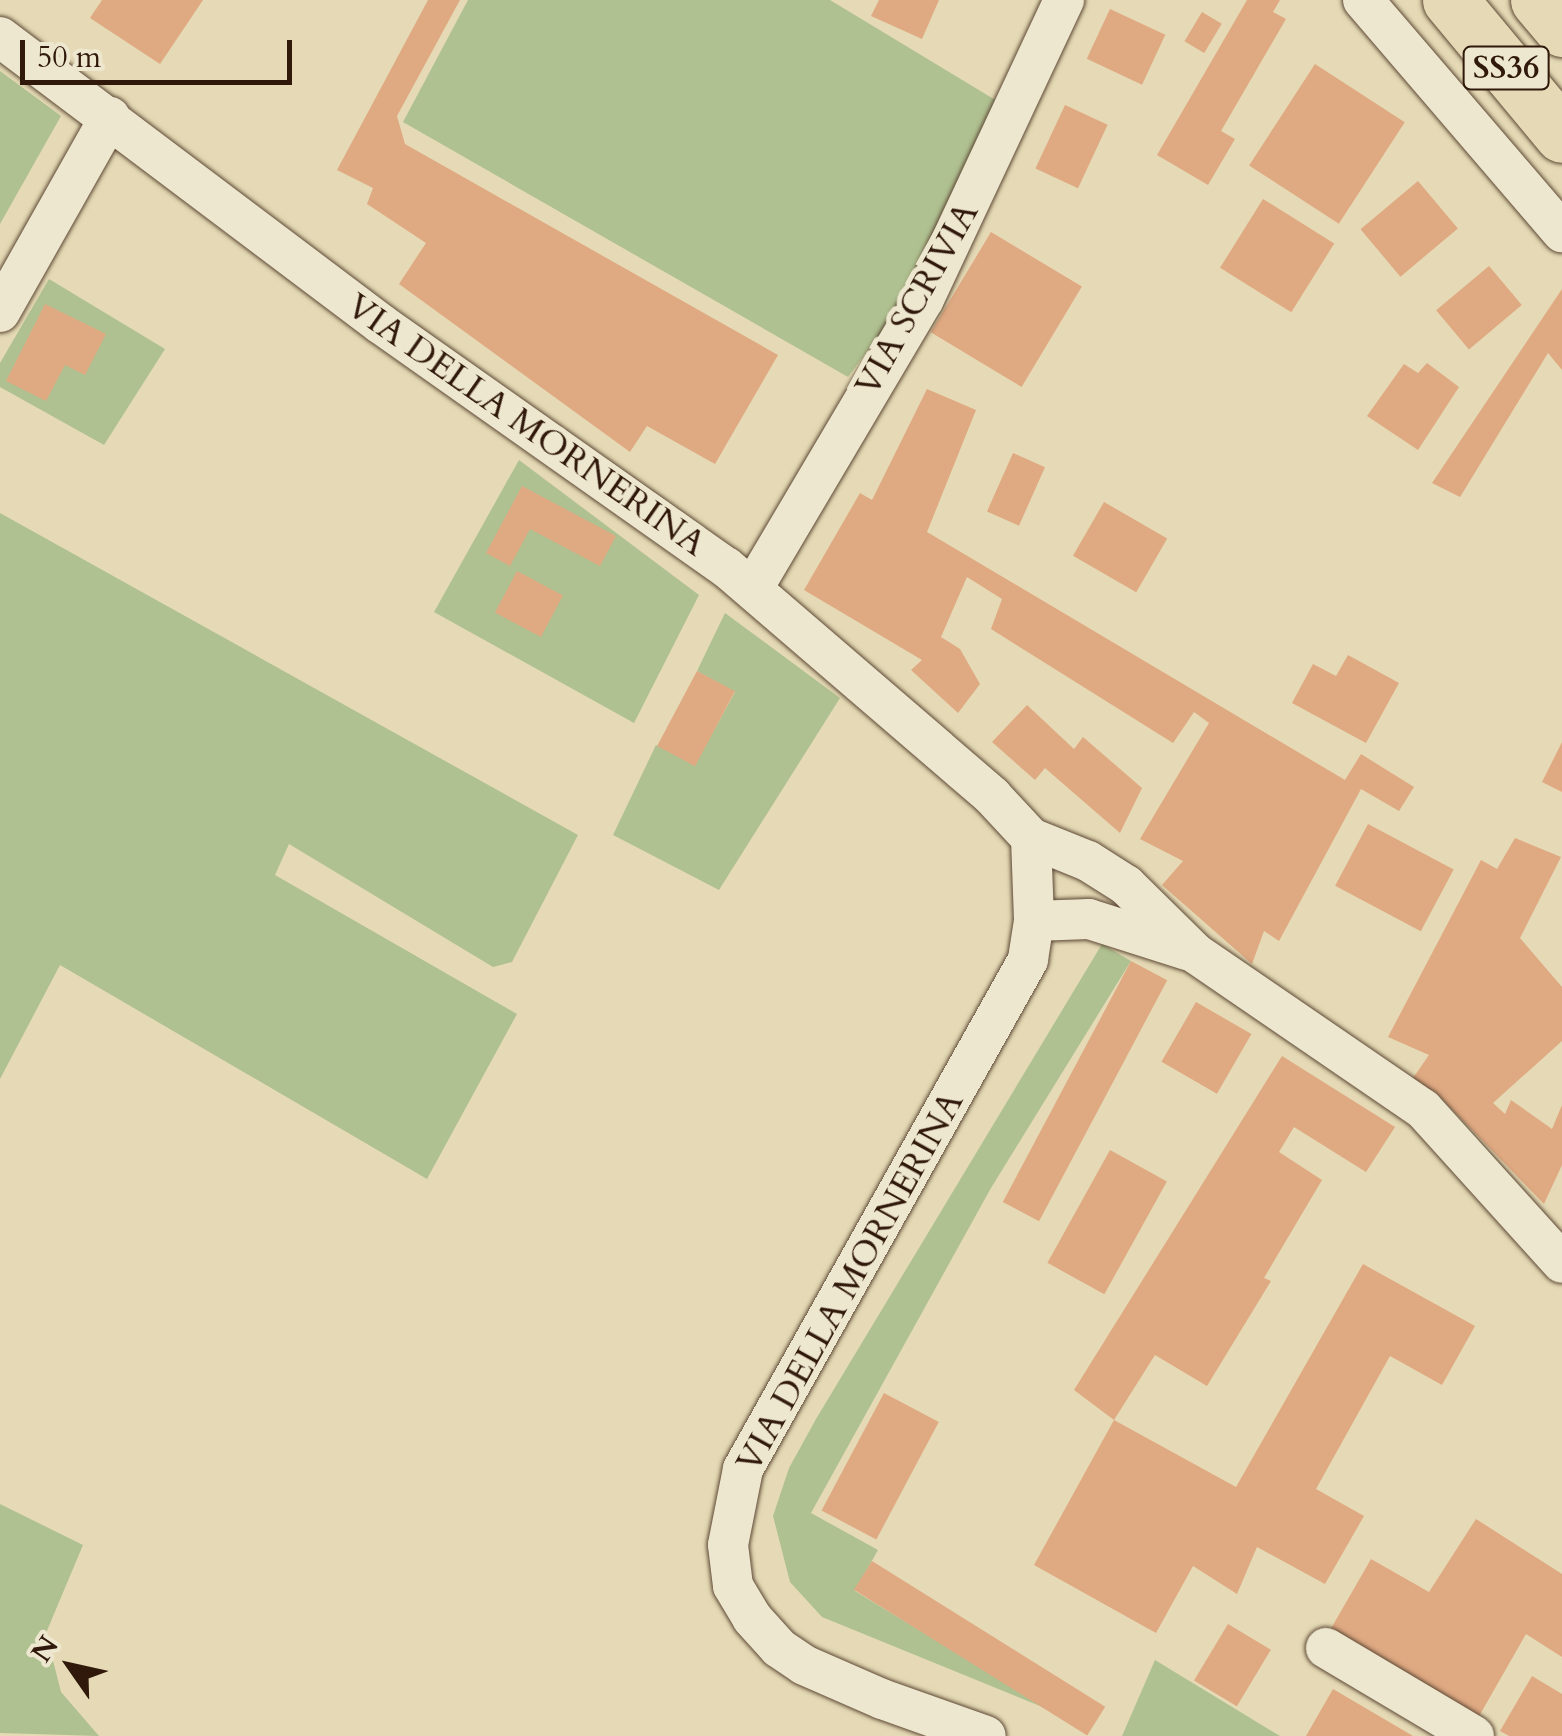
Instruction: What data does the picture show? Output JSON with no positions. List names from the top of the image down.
{
  "streets": {
    "highway": ["SS36"],
    "street": ["VIA SCRIVIA", "VIA DELLA MORNERINA"]
  },
  "crossings": [
    ["VIA SCRIVIA", "VIA DELLA MORNERINA"]
  ],
  "scale_bar": "50 m",
  "north": "top left"
}
